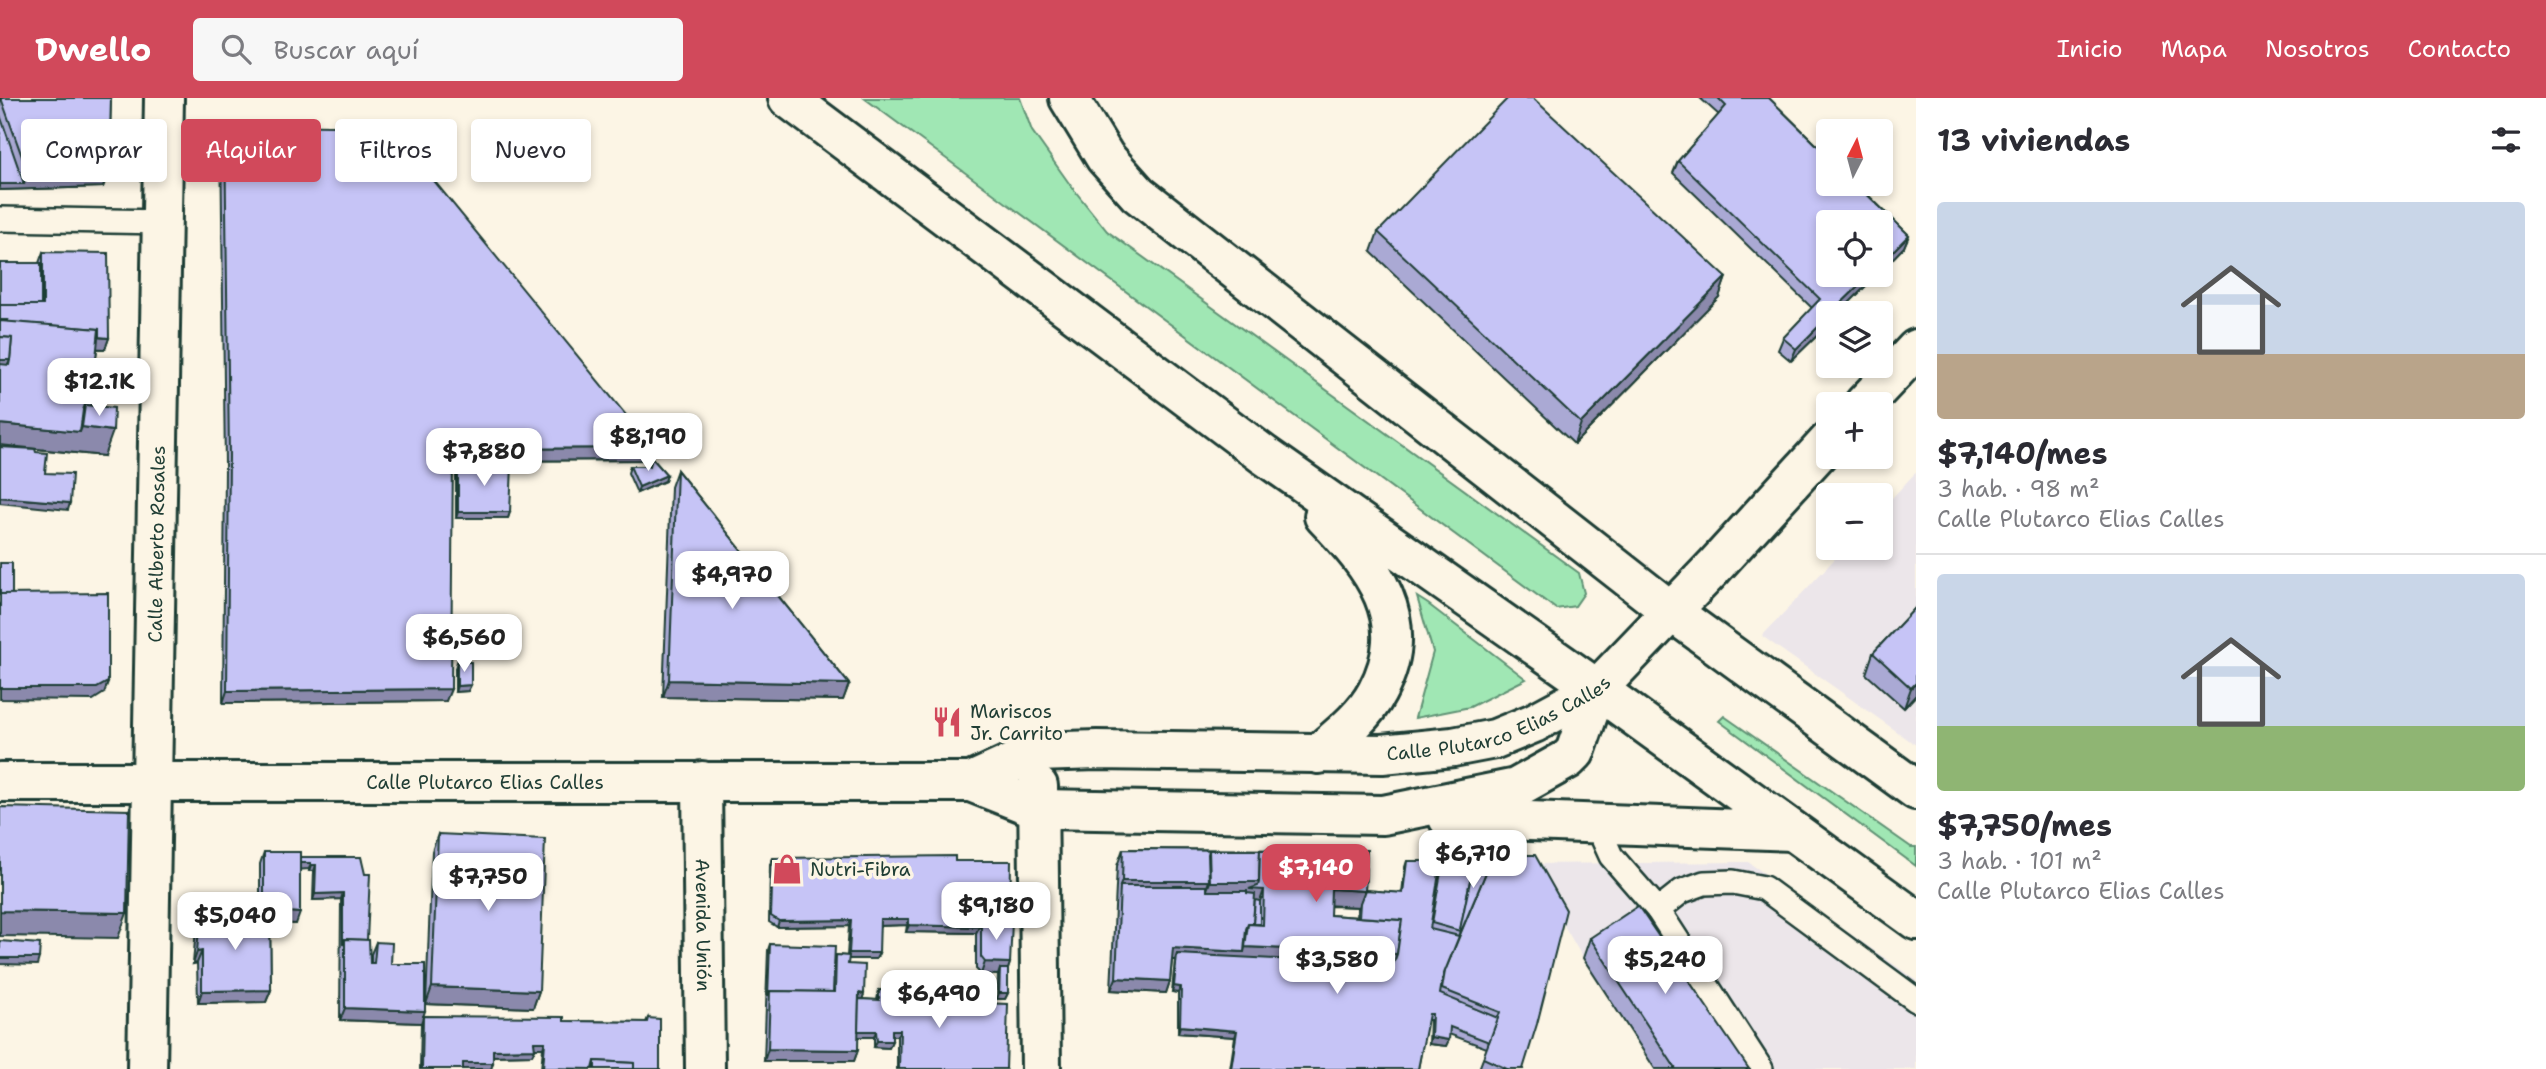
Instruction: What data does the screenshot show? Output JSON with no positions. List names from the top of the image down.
{
  "streets": {
    "main road": ["Calle Alberto Rosales", "Calle Plutarco Elias Calles", "Avenida Unión"]
  },
  "crossings": [
    ["Calle Alberto Rosales", "Calle Plutarco Elias Calles"],
    ["Calle Plutarco Elias Calles", "Avenida Unión"]
  ],
  "places": {
    "restaurant": ["Mariscos Jr. Carrito"],
    "shop": ["Nutri-Fibra"]
  },
  "north": "top",
  "page": {
    "header": "Dwello",
    "search": "Buscar aquí",
    "nav": [
      "Inicio",
      "Mapa",
      "Nosotros",
      "Contacto"
    ],
    "heading": "13 viviendas",
    "map_buttons": ["+", "−"],
    "chip": [
      "Comprar",
      "Alquilar",
      "Filtros",
      "Nuevo"
    ],
    "list": [
      {
        "name": "$7,140/mes",
        "note": "3 hab. · 98 m² · Calle Plutarco Elias Calles"
      },
      {
        "name": "$7,750/mes",
        "note": "3 hab. · 101 m² · Calle Plutarco Elias Calles"
      }
    ],
    "price": [
      "$12.1K",
      "$8,190",
      "$7,880",
      "$4,970",
      "$6,560",
      "$6,710",
      "$7,140",
      "$7,750",
      "$9,180",
      "$5,040",
      "$3,580",
      "$5,240",
      "$6,490"
    ]
  }
}
